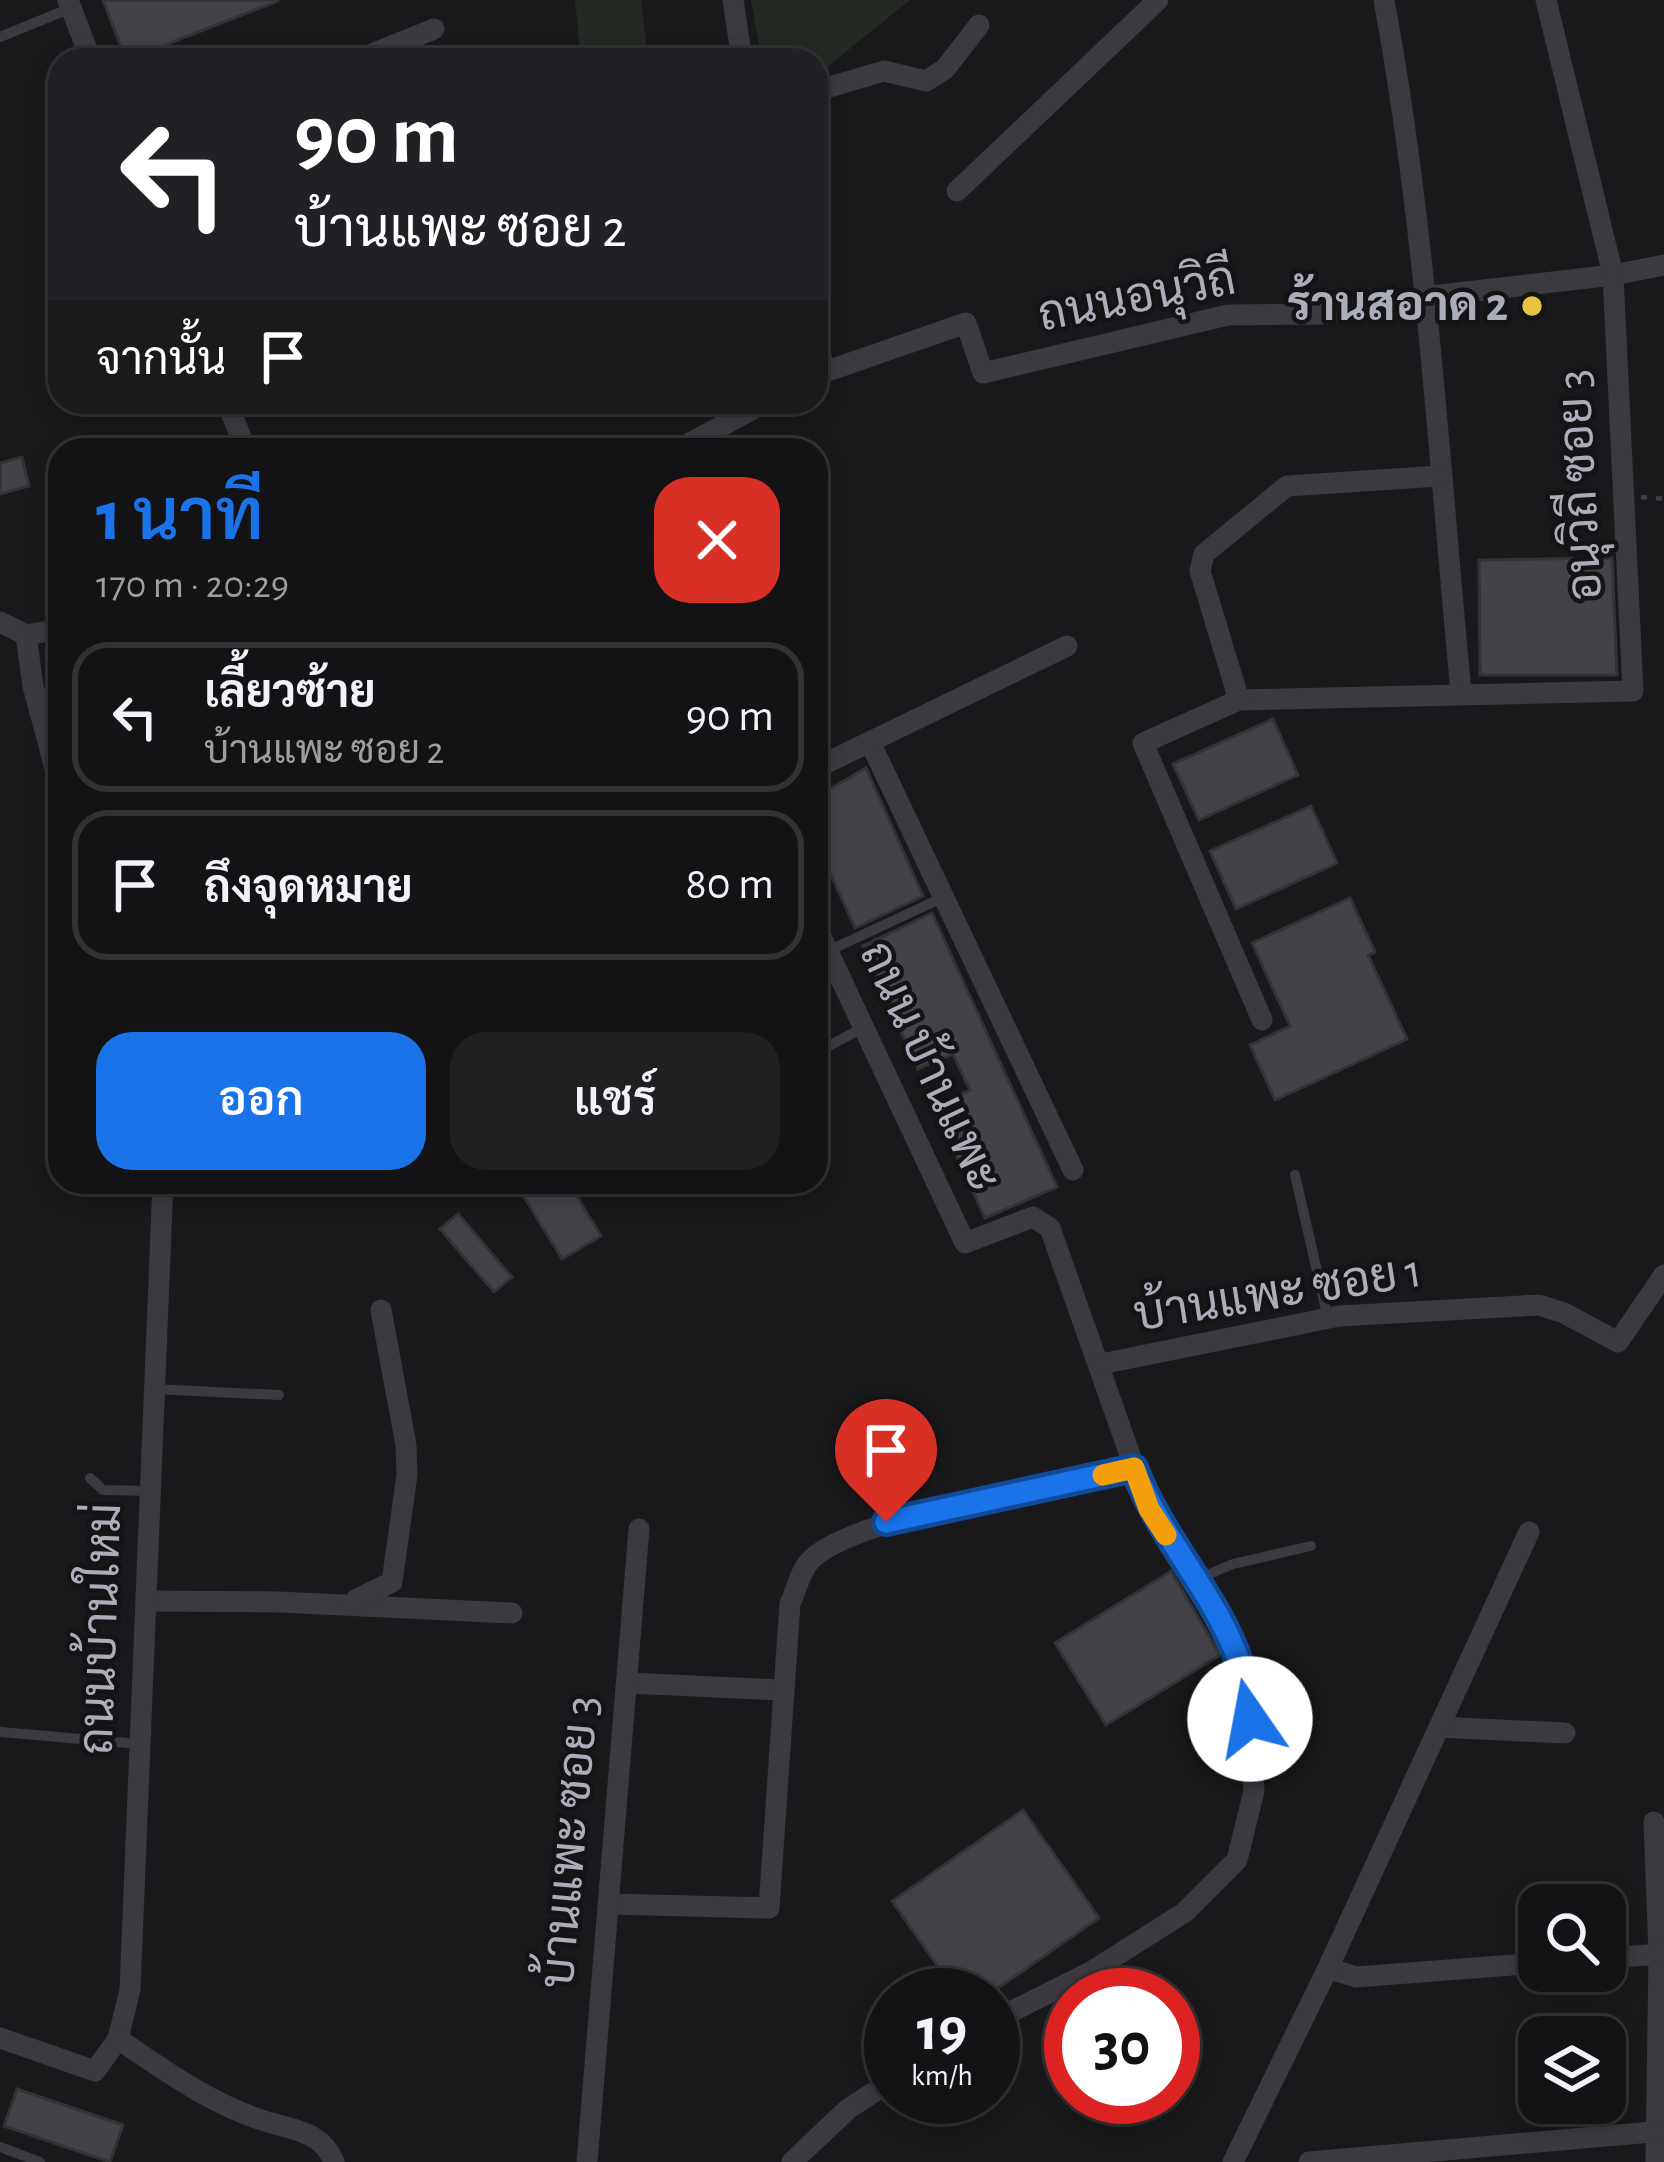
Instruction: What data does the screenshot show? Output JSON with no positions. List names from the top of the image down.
{
  "streets": {
    "street": [
      "ถนนอนุวิถี",
      "อนุวิถี ซอย 3",
      "ถนน บ้านแพะ",
      "บ้านแพะ ซอย 1",
      "ถนนบ้านใหม่",
      "บ้านแพะ ซอย 3"
    ]
  },
  "crossings": [
    ["ถนนอนุวิถี", "อนุวิถี ซอย 3"],
    ["ถนน บ้านแพะ", "บ้านแพะ ซอย 1"]
  ],
  "places": ["ร้านสอาด 2"],
  "page": {
    "turn": ["90 m", "บ้านแพะ ซอย 2"],
    "then": "จากนั้น",
    "heading": ["1 นาที", "170 m · 20:29"],
    "list": [
      {
        "name": "เลี้ยวซ้าย",
        "note": "บ้านแพะ ซอย 2",
        "value": "90 m"
      },
      {
        "name": "ถึงจุดหมาย",
        "value": "80 m"
      }
    ],
    "buttons": ["ออก", "แชร์"],
    "speed": "19 km/h",
    "limit": "30"
  }
}
